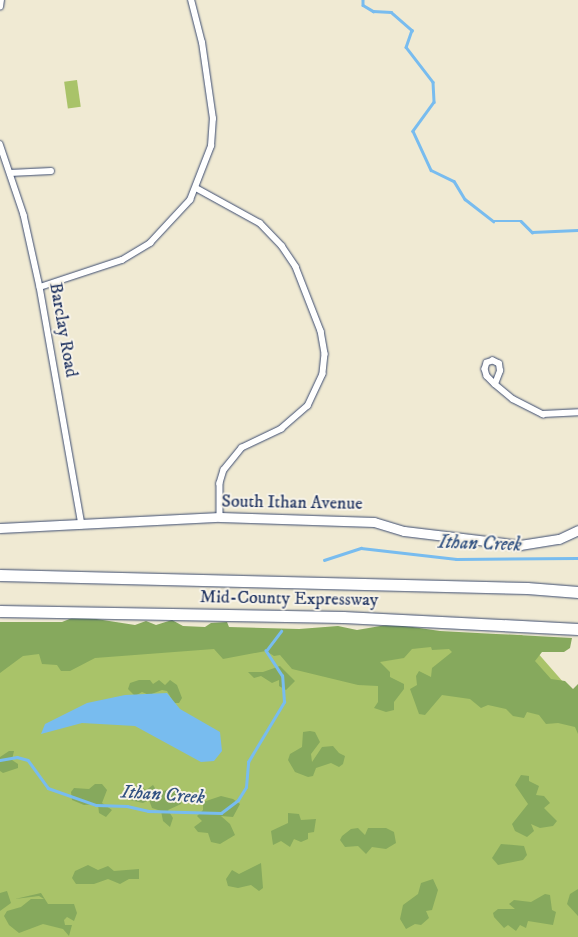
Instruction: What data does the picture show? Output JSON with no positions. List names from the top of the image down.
{
  "streets": {
    "highway": ["Mid-County Expressway"],
    "street": ["Barclay Road", "South Ithan Avenue"]
  },
  "crossings": [
    ["Barclay Road", "South Ithan Avenue"]
  ],
  "water": ["Ithan Creek"]
}
